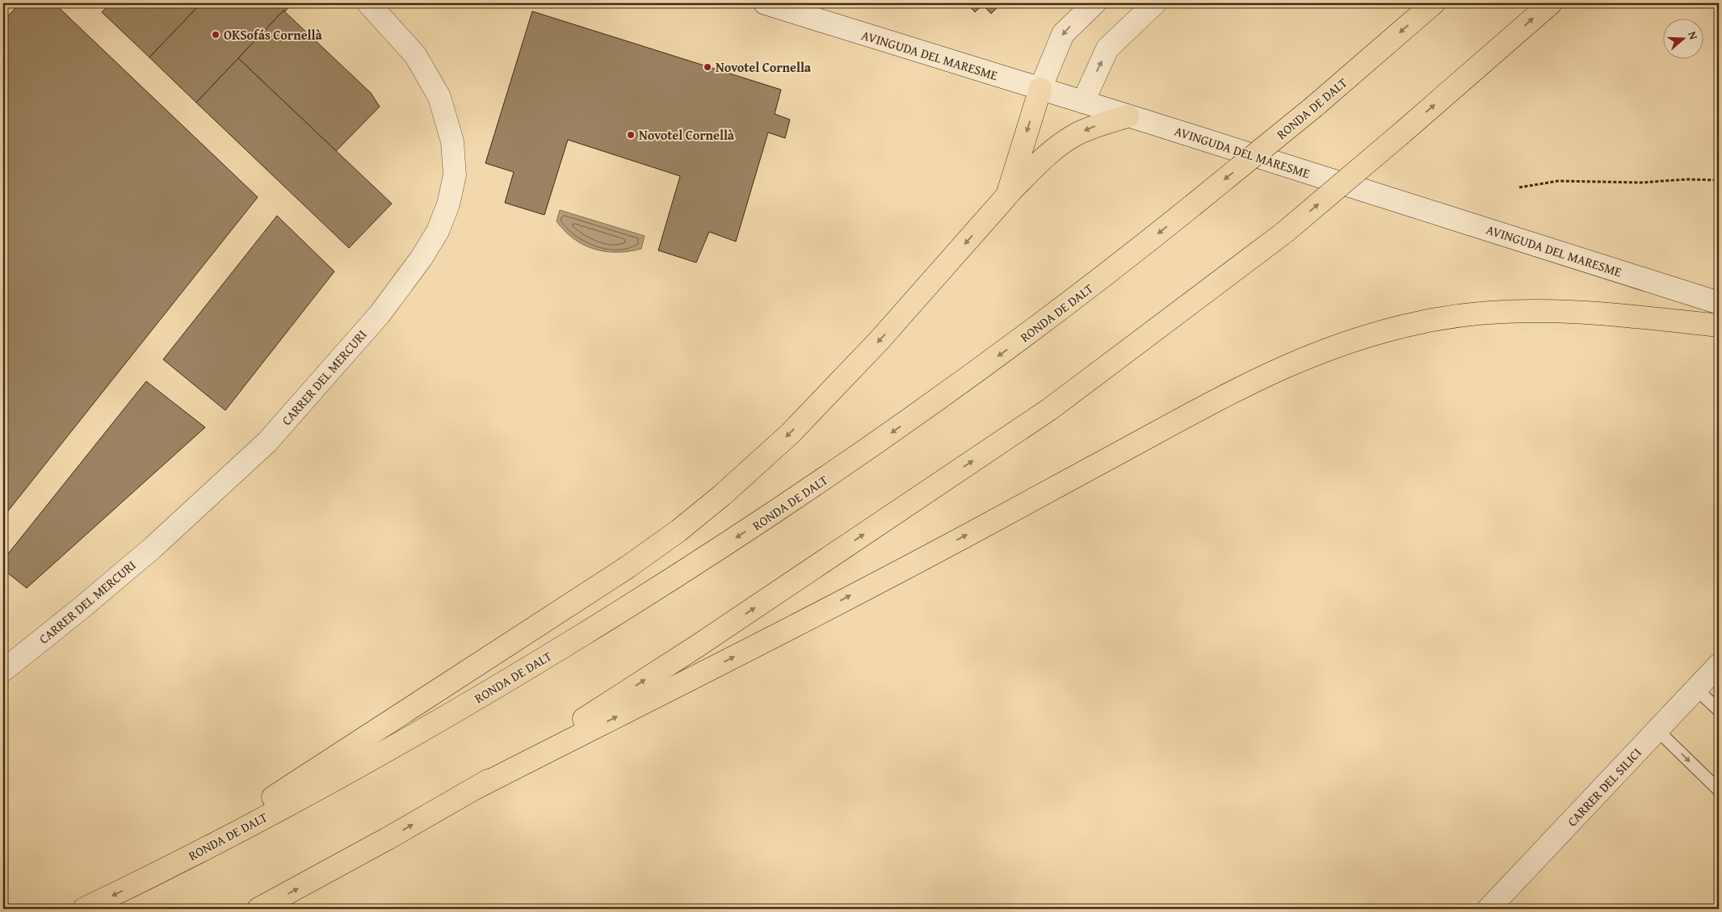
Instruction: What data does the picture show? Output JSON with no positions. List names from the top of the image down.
{
  "streets": {
    "highway": ["RONDA DE DALT"],
    "street": ["AVINGUDA DEL MARESME", "CARRER DEL MERCURI", "CARRER DEL SILICI"]
  },
  "places": ["OKSofás Cornellà", "Novotel Cornella", "Novotel Cornellà"],
  "north": "right"
}
